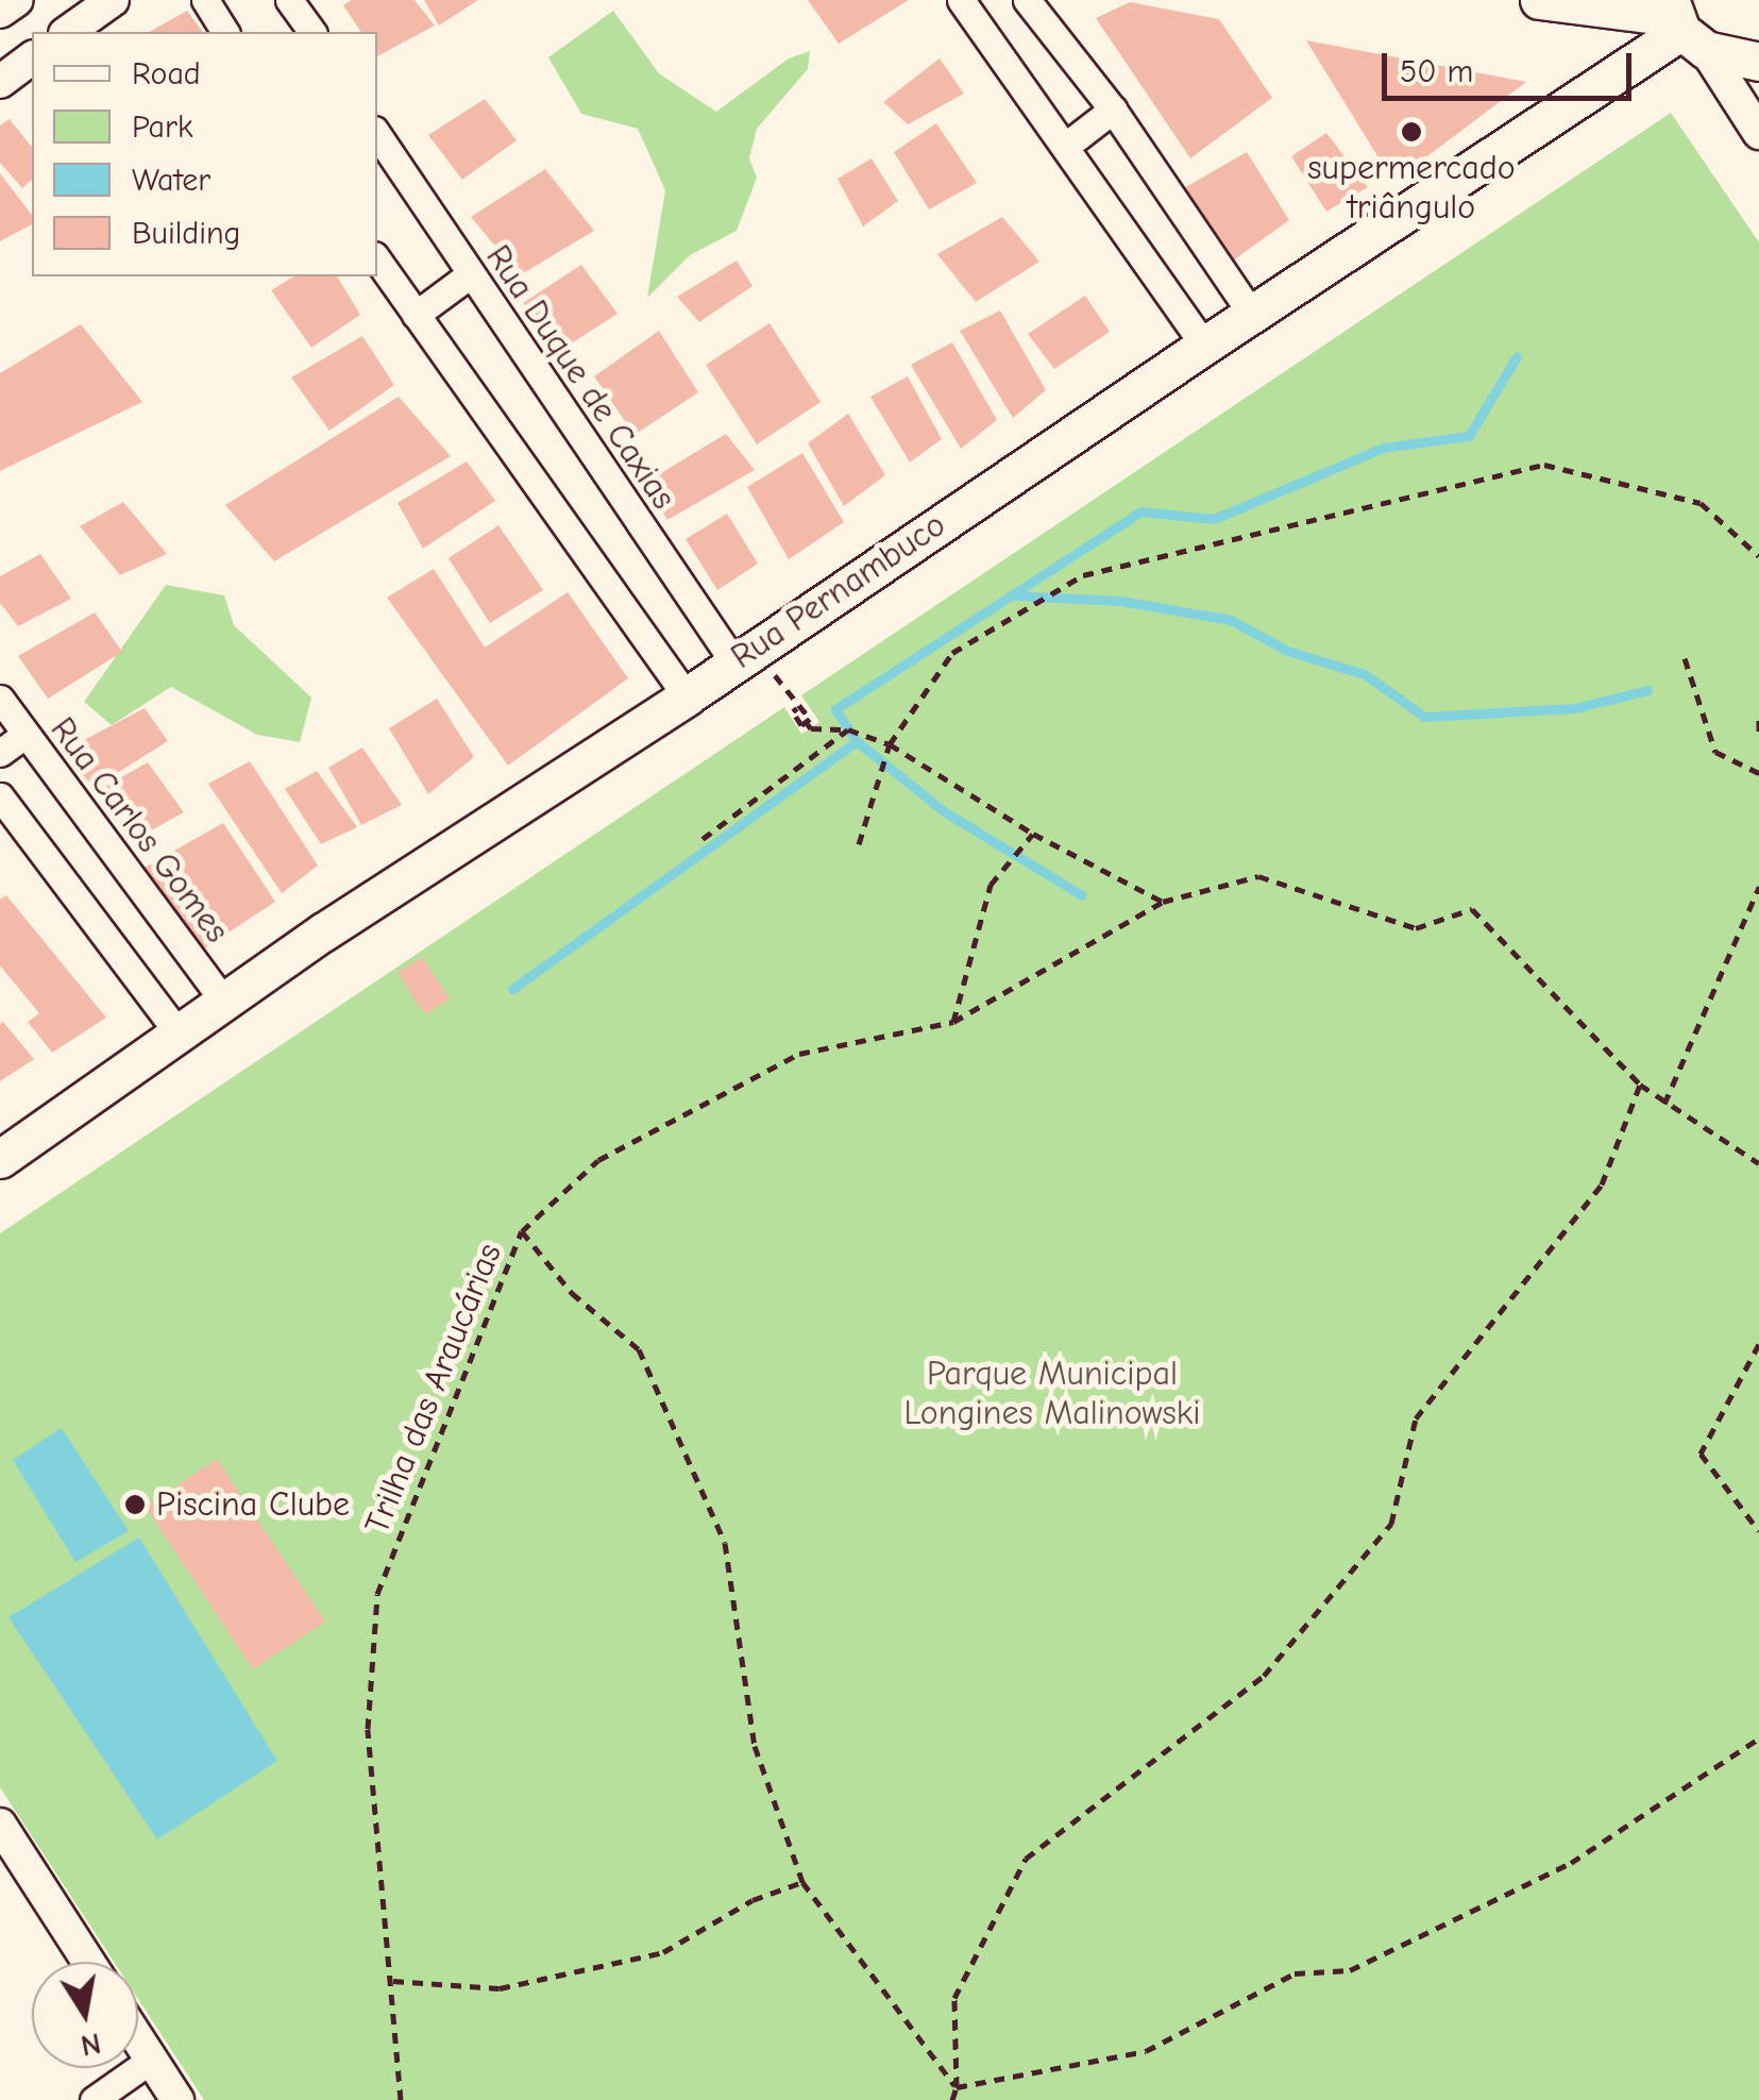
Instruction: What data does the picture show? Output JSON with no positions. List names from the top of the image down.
{
  "streets": {
    "main road": ["Rua Pernambuco"],
    "street": ["Rua Duque de Caxias", "Rua Carlos Gomes"],
    "path": ["Trilha das Araucárias"]
  },
  "crossings": [
    ["Rua Duque de Caxias", "Rua Pernambuco"],
    ["Rua Pernambuco", "Rua Carlos Gomes"]
  ],
  "parks": ["Parque Municipal Longines Malinowski"],
  "places": ["supermercado triângulo", "Piscina Clube"],
  "legend": [
    "Road",
    "Park",
    "Water",
    "Building"
  ],
  "scale_bar": "50 m",
  "north": "bottom"
}
